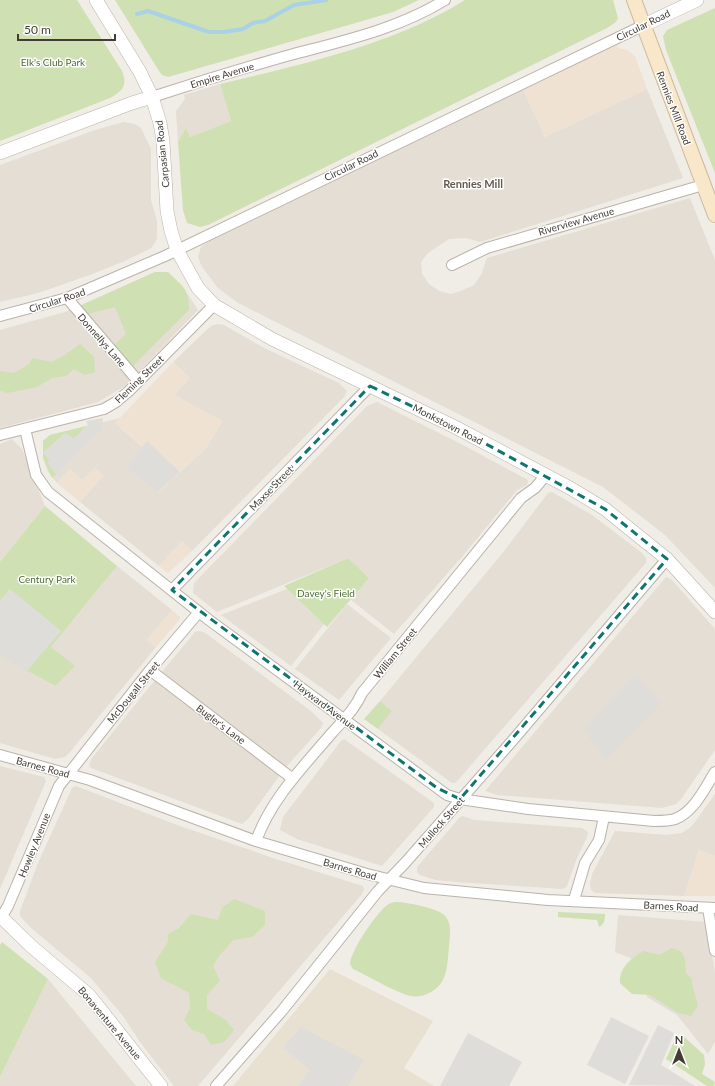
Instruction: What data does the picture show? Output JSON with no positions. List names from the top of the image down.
{
  "streets": {
    "main road": ["Rennies Mill Road"],
    "street": [
      "Circular Road",
      "Empire Avenue",
      "Carpasian Road",
      "Riverview Avenue",
      "Donnellys Lane",
      "Fleming Street",
      "Monkstown Road",
      "Maxse Street",
      "William Street",
      "McDougall Street",
      "Hayward Avenue",
      "Bugler's Lane",
      "Barnes Road",
      "Mullock Street",
      "Howley Avenue",
      "Bonaventure Avenue"
    ]
  },
  "crossings": [
    ["Circular Road", "Rennies Mill Road"],
    ["Circular Road", "Carpasian Road"],
    ["Circular Road", "Donnellys Lane"],
    ["Circular Road", "Monkstown Road"],
    ["Empire Avenue", "Carpasian Road"],
    ["Rennies Mill Road", "Riverview Avenue"],
    ["Carpasian Road", "Monkstown Road"],
    ["Donnellys Lane", "Fleming Street"],
    ["Fleming Street", "Monkstown Road"],
    ["Fleming Street", "Hayward Avenue"],
    ["Monkstown Road", "Maxse Street"],
    ["Monkstown Road", "William Street"],
    ["Monkstown Road", "Mullock Street"],
    ["Maxse Street", "Hayward Avenue"],
    ["William Street", "Hayward Avenue"],
    ["William Street", "Bugler's Lane"],
    ["William Street", "Barnes Road"],
    ["McDougall Street", "Hayward Avenue"],
    ["McDougall Street", "Bugler's Lane"],
    ["McDougall Street", "Barnes Road"],
    ["McDougall Street", "Howley Avenue"],
    ["Hayward Avenue", "Mullock Street"],
    ["Barnes Road", "Mullock Street"],
    ["Barnes Road", "Howley Avenue"],
    ["Howley Avenue", "Bonaventure Avenue"]
  ],
  "districts": ["Rennies Mill"],
  "parks": ["Elk's Club Park", "Century Park", "Davey's Field"],
  "scale_bar": "50 m",
  "north": "top"
}
